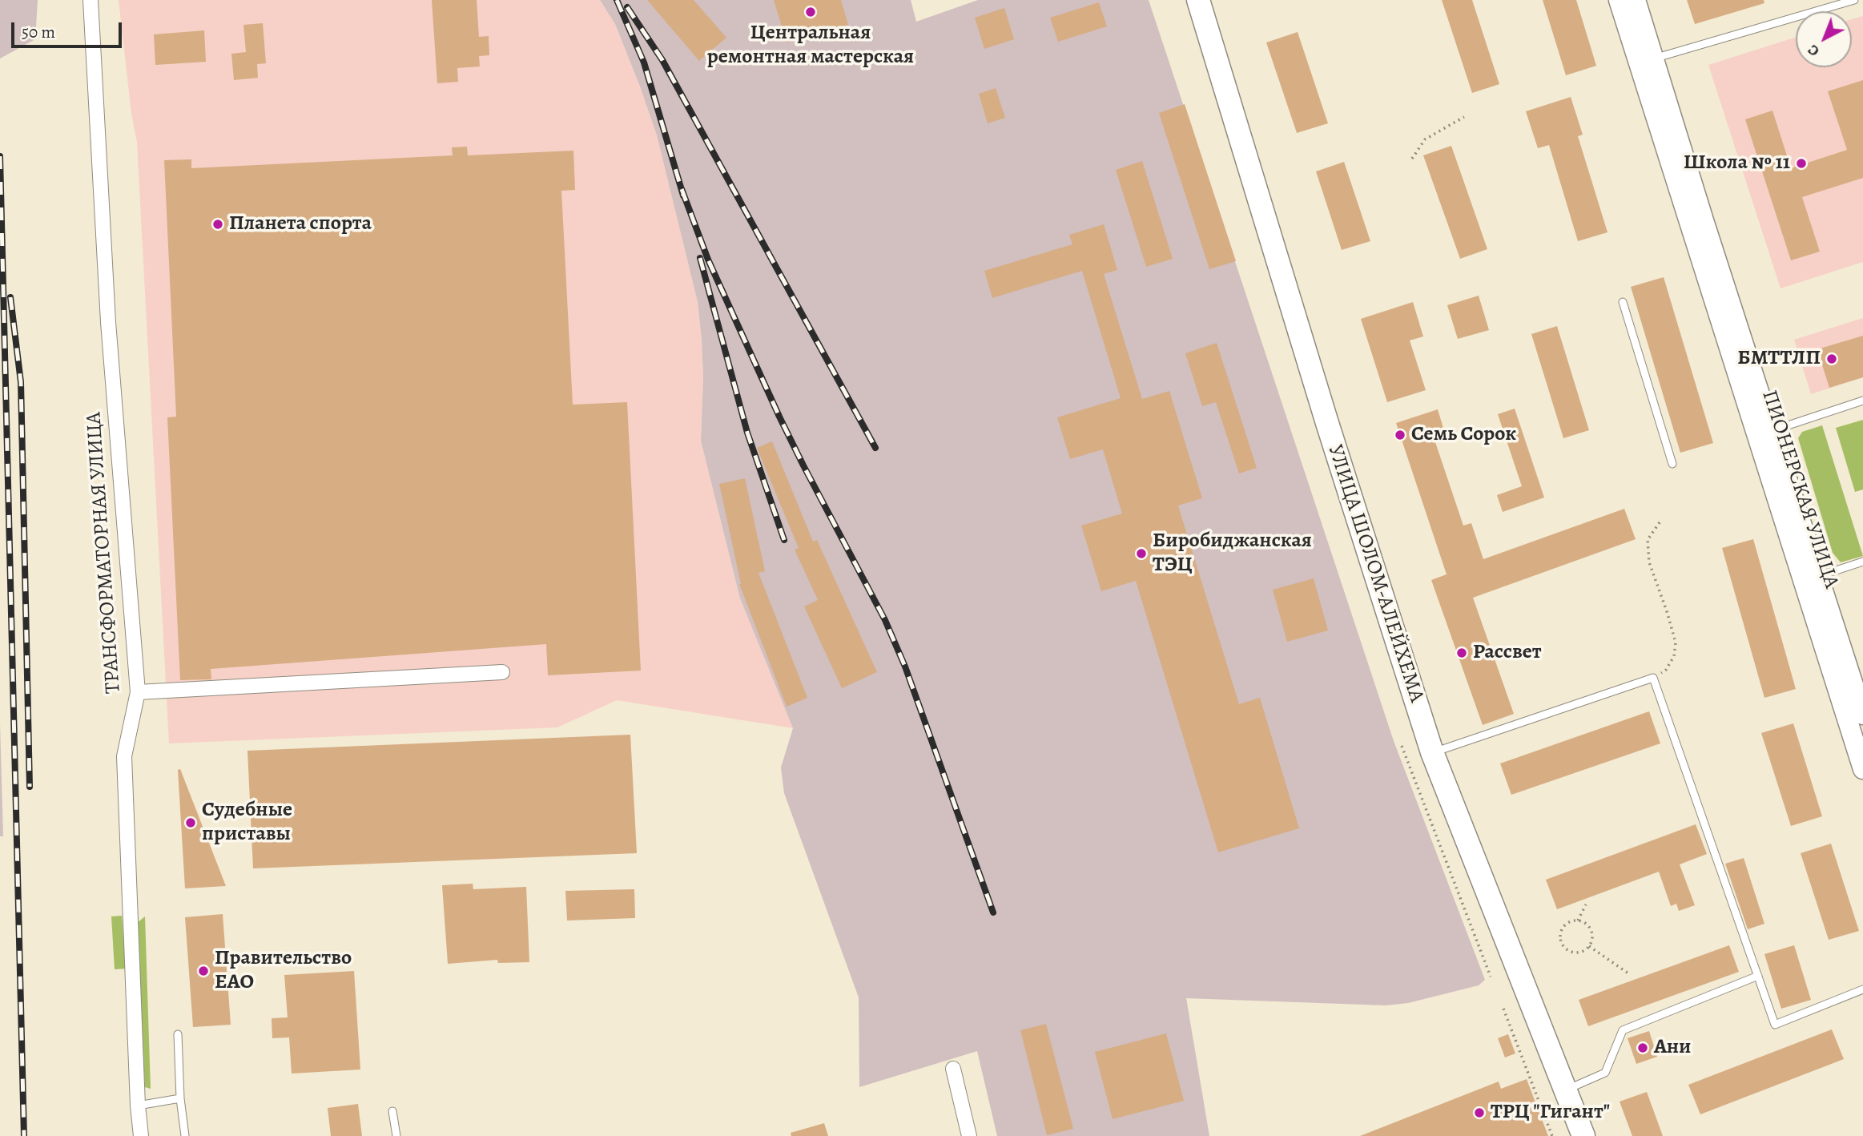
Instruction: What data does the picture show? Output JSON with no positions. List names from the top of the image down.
{
  "streets": {
    "main road": ["ПИОНЕРСКАЯ УЛИЦА", "УЛИЦА ШОЛОМ-АЛЕЙХЕМА"],
    "street": ["ТРАНСФОРМАТОРНАЯ УЛИЦА"]
  },
  "places": [
    "Центральная ремонтная мастерская",
    "Школа № 11",
    "Планета спорта",
    "БМТТЛП",
    "Семь Сорок",
    "Биробиджанская ТЭЦ",
    "Рассвет",
    "Судебные приставы",
    "Правительство ЕАО",
    "Ани",
    "ТРЦ \"Гигант\""
  ],
  "scale_bar": "50 m",
  "north": "bottom left"
}
